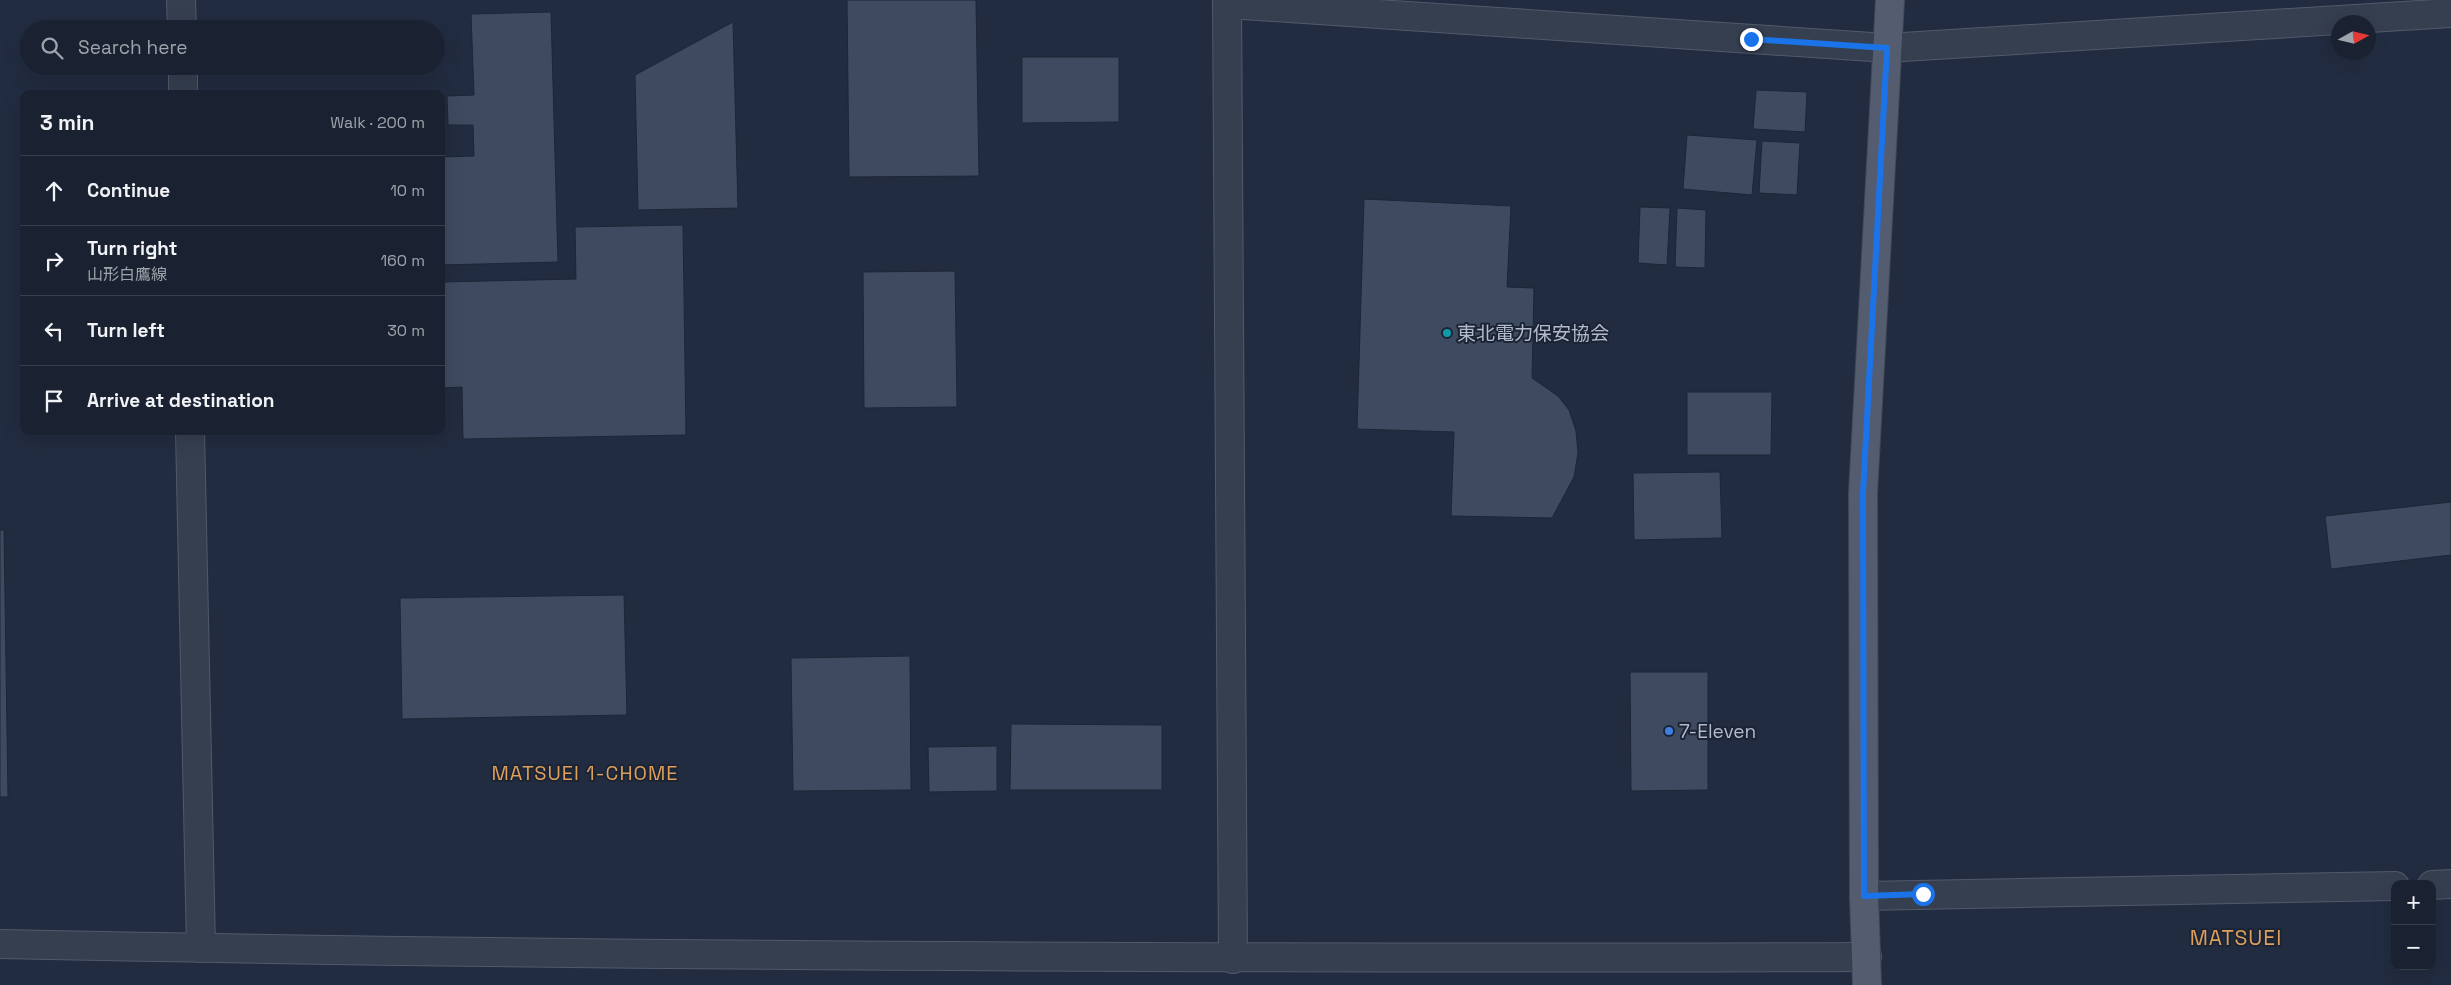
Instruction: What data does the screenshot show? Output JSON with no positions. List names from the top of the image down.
{
  "districts": ["MATSUEI 1-CHOME", "MATSUEI"],
  "places": ["東北電力保安協会", "7-Eleven"],
  "north": "right",
  "page": {
    "search": "Search here",
    "heading": ["3 min", "Walk · 200 m"],
    "list": [
      ["Continue", "10 m"],
      ["Turn right", "山形白鷹線", "160 m"],
      ["Turn left", "30 m"],
      "Arrive at destination"
    ],
    "map_buttons": ["+", "−"]
  }
}
